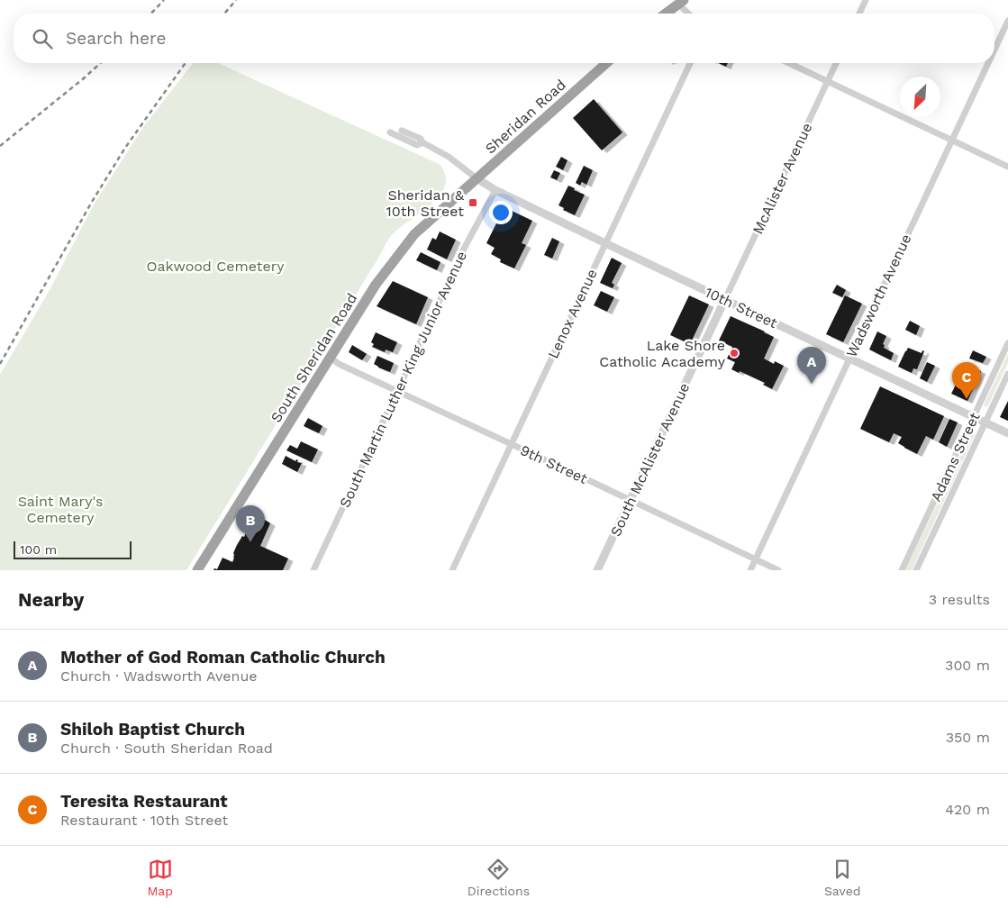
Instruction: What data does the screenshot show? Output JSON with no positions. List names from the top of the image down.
{
  "streets": {
    "highway": ["Sheridan Road", "South Sheridan Road"],
    "street": [
      "McAlister Avenue",
      "Wadsworth Avenue",
      "10th Street",
      "Lenox Avenue",
      "South Martin Luther King Junior Avenue",
      "Adams Street",
      "South McAlister Avenue",
      "9th Street"
    ]
  },
  "crossings": [
    ["Sheridan Road", "10th Street"],
    ["Sheridan Road", "South Sheridan Road"],
    ["McAlister Avenue", "10th Street"],
    ["McAlister Avenue", "South McAlister Avenue"],
    ["Wadsworth Avenue", "10th Street"],
    ["Wadsworth Avenue", "9th Street"],
    ["10th Street", "Lenox Avenue"],
    ["10th Street", "South Sheridan Road"],
    ["10th Street", "South Martin Luther King Junior Avenue"],
    ["10th Street", "Adams Street"],
    ["10th Street", "South McAlister Avenue"],
    ["Lenox Avenue", "9th Street"],
    ["South Sheridan Road", "9th Street"],
    ["South Martin Luther King Junior Avenue", "9th Street"],
    ["South McAlister Avenue", "9th Street"]
  ],
  "parks": ["Oakwood Cemetery", "Saint Mary's Cemetery"],
  "places": {
    "transit": ["Sheridan & 10th Street"],
    "other": ["Lake Shore Catholic Academy"]
  },
  "scale_bar": "100 m",
  "north": "bottom left",
  "page": {
    "search": "Search here",
    "pins": ["A", "C", "B"],
    "scale": "100 m",
    "heading": ["Nearby", "3 results"],
    "list": [
      {
        "mark": "A",
        "name": "Mother of God Roman Catholic Church",
        "note": "Church · Wadsworth Avenue",
        "value": "300 m"
      },
      {
        "mark": "B",
        "name": "Shiloh Baptist Church",
        "note": "Church · South Sheridan Road",
        "value": "350 m"
      },
      {
        "mark": "C",
        "name": "Teresita Restaurant",
        "note": "Restaurant · 10th Street",
        "value": "420 m"
      }
    ],
    "nav": ["Map", "Directions", "Saved"]
  }
}
